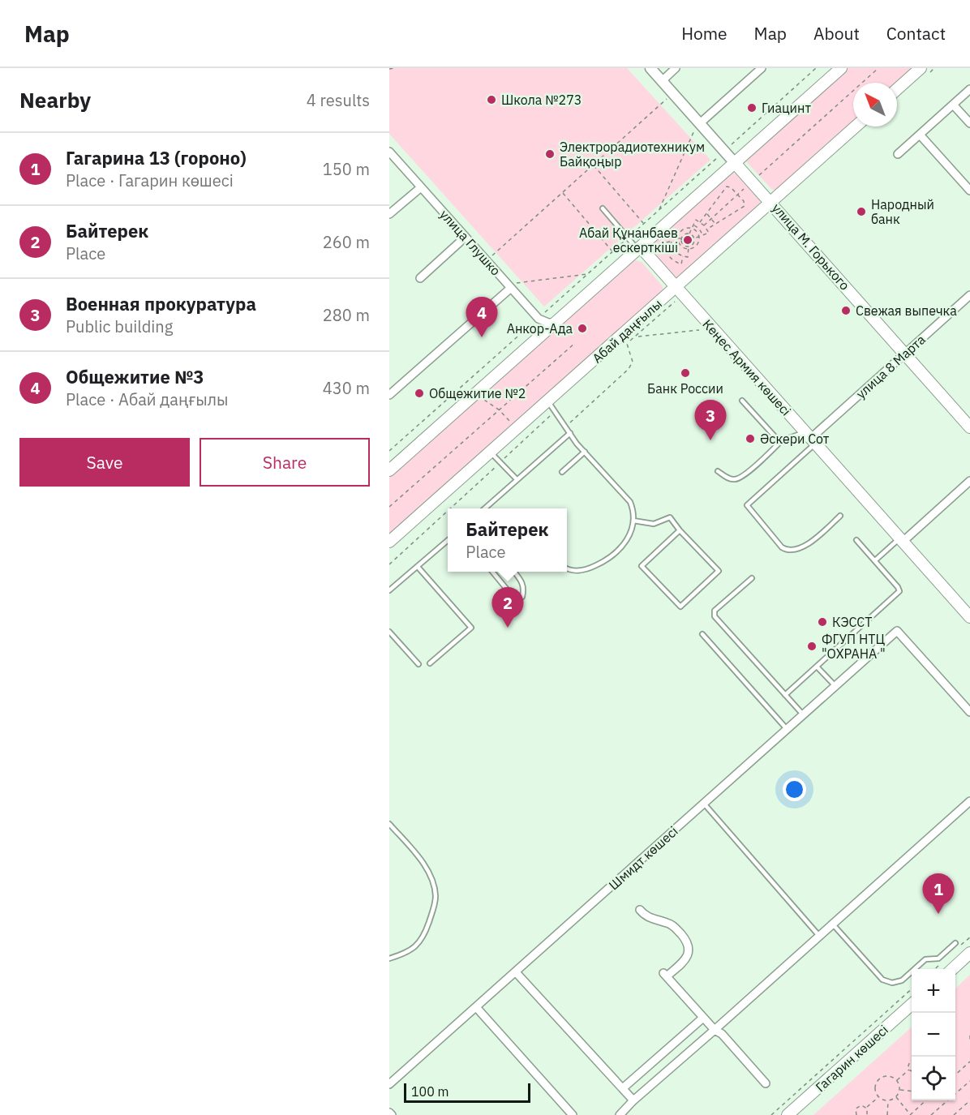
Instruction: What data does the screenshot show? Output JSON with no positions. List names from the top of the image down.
{
  "streets": {
    "main road": [
      "улица М. Горького",
      "Абай даңғылы",
      "Кеңес Армия көшесі",
      "Гагарин көшесі"
    ],
    "street": ["улица Глушко", "улица 8 Марта", "Шмидт көшесі"]
  },
  "crossings": [
    ["улица М. Горького", "Абай даңғылы"],
    ["улица М. Горького", "улица 8 Марта"],
    ["Абай даңғылы", "Кеңес Армия көшесі"],
    ["улица 8 Марта", "Кеңес Армия көшесі"]
  ],
  "places": [
    "Школа №273",
    "Гиацинт",
    "Электрорадиотехникум Байқоңыр",
    "Народный банк",
    "Абай Құнанбаев ескерткіші",
    "Свежая выпечка",
    "Анкор-Ада",
    "Банк России",
    "Общежитие №2",
    "Әскери Сот",
    "КЭССТ",
    "ФГУП НТЦ \"ОХРАНА \""
  ],
  "scale_bar": "100 m",
  "north": "top left",
  "page": {
    "header": "Map",
    "nav": [
      "Home",
      "Map",
      "About",
      "Contact"
    ],
    "heading": ["Nearby", "4 results"],
    "list": [
      {
        "mark": "1",
        "name": "Гагарина 13 (гороно)",
        "note": "Place · Гагарин көшесі",
        "value": "150 m"
      },
      {
        "mark": "2",
        "name": "Байтерек",
        "note": "Place",
        "value": "260 m"
      },
      {
        "mark": "3",
        "name": "Военная прокуратура",
        "note": "Public building",
        "value": "280 m"
      },
      {
        "mark": "4",
        "name": "Общежитие №3",
        "note": "Place · Абай даңғылы",
        "value": "430 m"
      }
    ],
    "pins": [
      "4",
      "3",
      "2",
      "1"
    ],
    "buttons": ["Save", "Share"],
    "popup": ["Байтерек", "Place"],
    "map_buttons": ["+", "−"],
    "scale": "100 m"
  }
}
